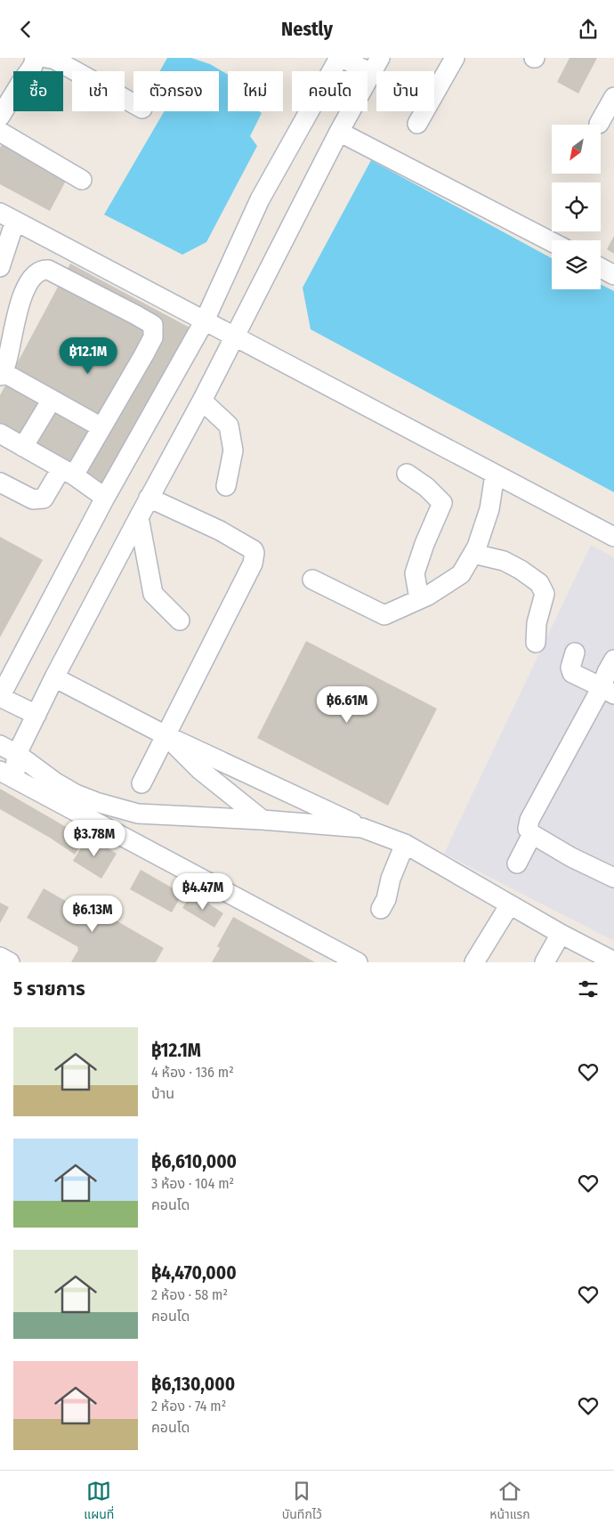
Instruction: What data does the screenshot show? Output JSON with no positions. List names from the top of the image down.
{
  "north": "bottom left",
  "page": {
    "header": "Nestly",
    "chip": [
      "ซื้อ",
      "เช่า",
      "ตัวกรอง",
      "ใหม่",
      "คอนโด",
      "บ้าน"
    ],
    "price": [
      "฿12.1M",
      "฿6.61M",
      "฿3.78M",
      "฿4.47M",
      "฿6.13M"
    ],
    "heading": "5 รายการ",
    "list": [
      {
        "name": "฿12.1M",
        "note": "4 ห้อง · 136 m² · บ้าน"
      },
      {
        "name": "฿6,610,000",
        "note": "3 ห้อง · 104 m² · คอนโด"
      },
      {
        "name": "฿4,470,000",
        "note": "2 ห้อง · 58 m² · คอนโด"
      },
      {
        "name": "฿6,130,000",
        "note": "2 ห้อง · 74 m² · คอนโด"
      }
    ],
    "tabs": ["แผนที่", "บันทึกไว้", "หน้าแรก"]
  }
}
